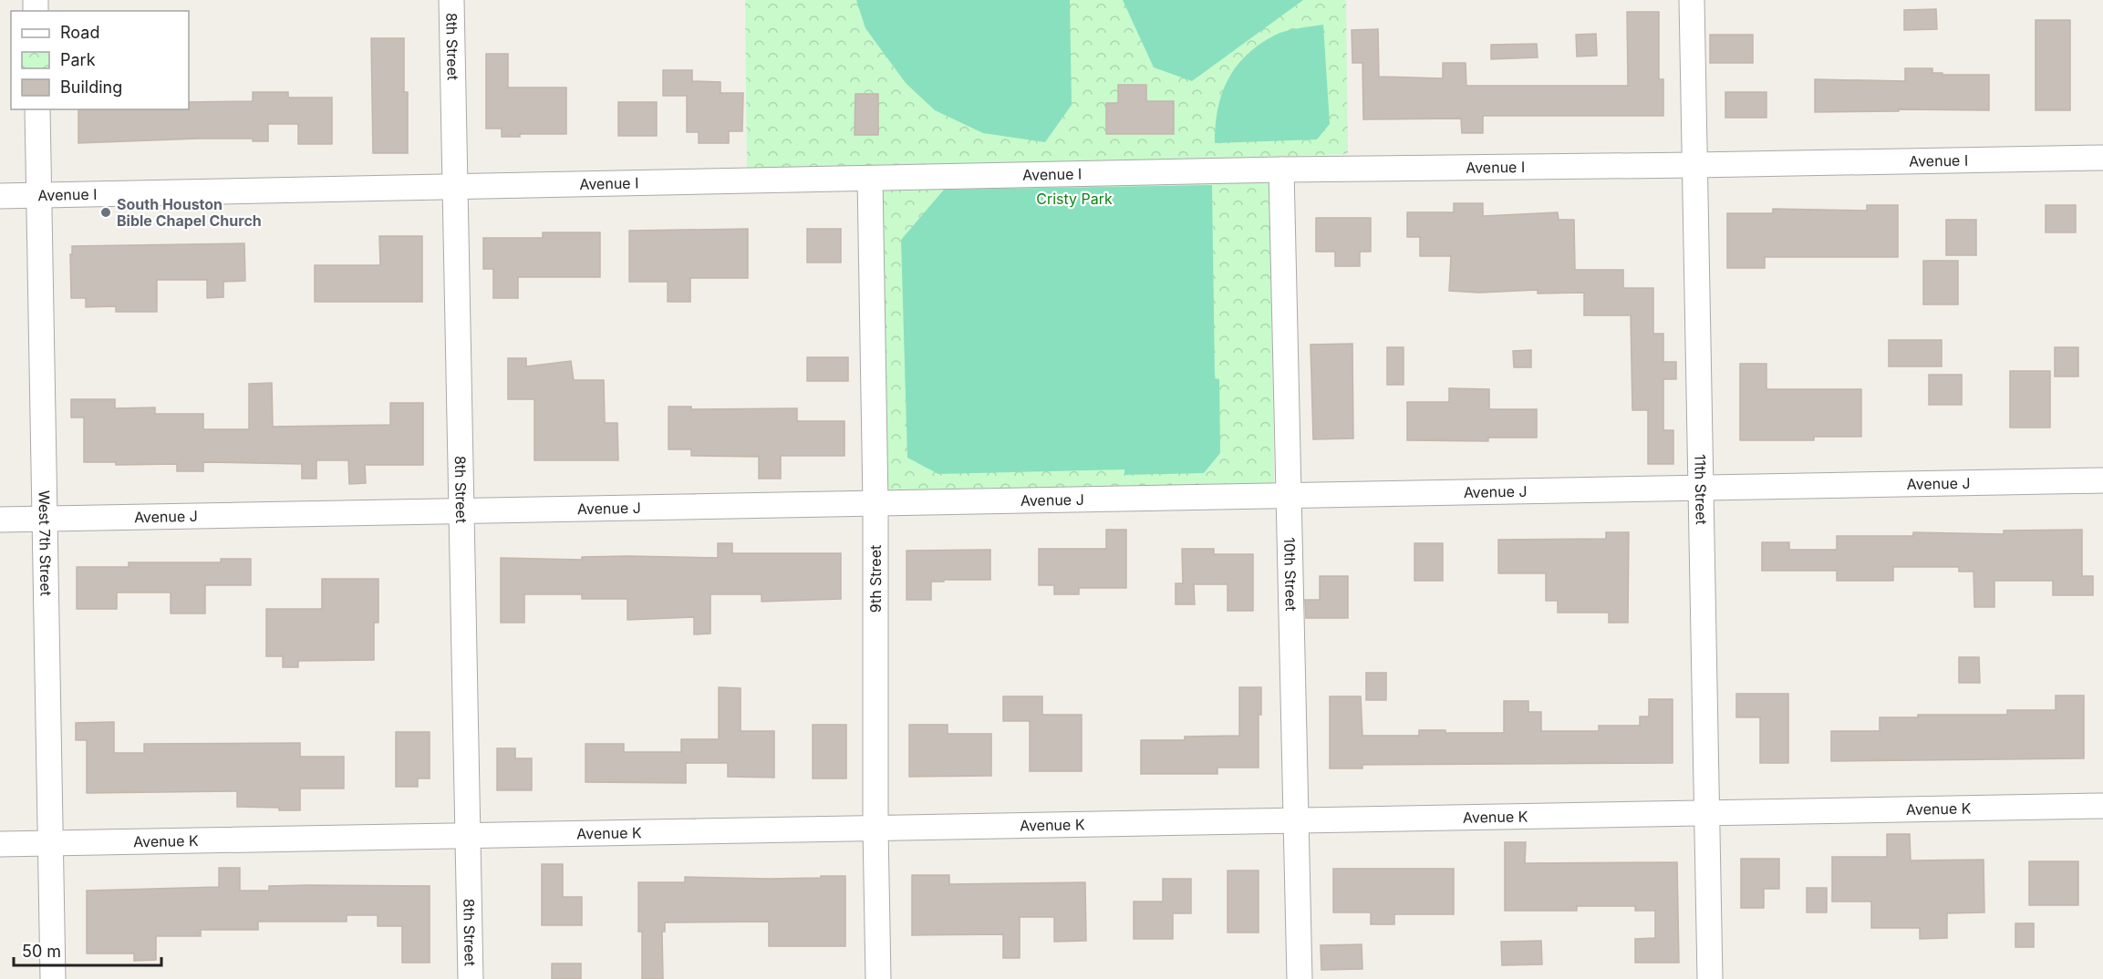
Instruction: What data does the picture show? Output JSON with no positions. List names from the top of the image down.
{
  "streets": {
    "street": [
      "8th Street",
      "Avenue I",
      "Avenue J",
      "11th Street",
      "West 7th Street",
      "10th Street",
      "9th Street",
      "Avenue K"
    ]
  },
  "crossings": [
    ["8th Street", "Avenue I"],
    ["8th Street", "Avenue J"],
    ["8th Street", "Avenue K"],
    ["Avenue I", "11th Street"],
    ["Avenue I", "West 7th Street"],
    ["Avenue I", "10th Street"],
    ["Avenue I", "9th Street"],
    ["Avenue J", "11th Street"],
    ["Avenue J", "West 7th Street"],
    ["Avenue J", "10th Street"],
    ["Avenue J", "9th Street"],
    ["11th Street", "Avenue K"],
    ["West 7th Street", "Avenue K"],
    ["10th Street", "Avenue K"],
    ["9th Street", "Avenue K"]
  ],
  "parks": ["Cristy Park"],
  "places": ["South Houston Bible Chapel Church"],
  "legend": ["Road", "Park", "Building"],
  "scale_bar": "50 m"
}
